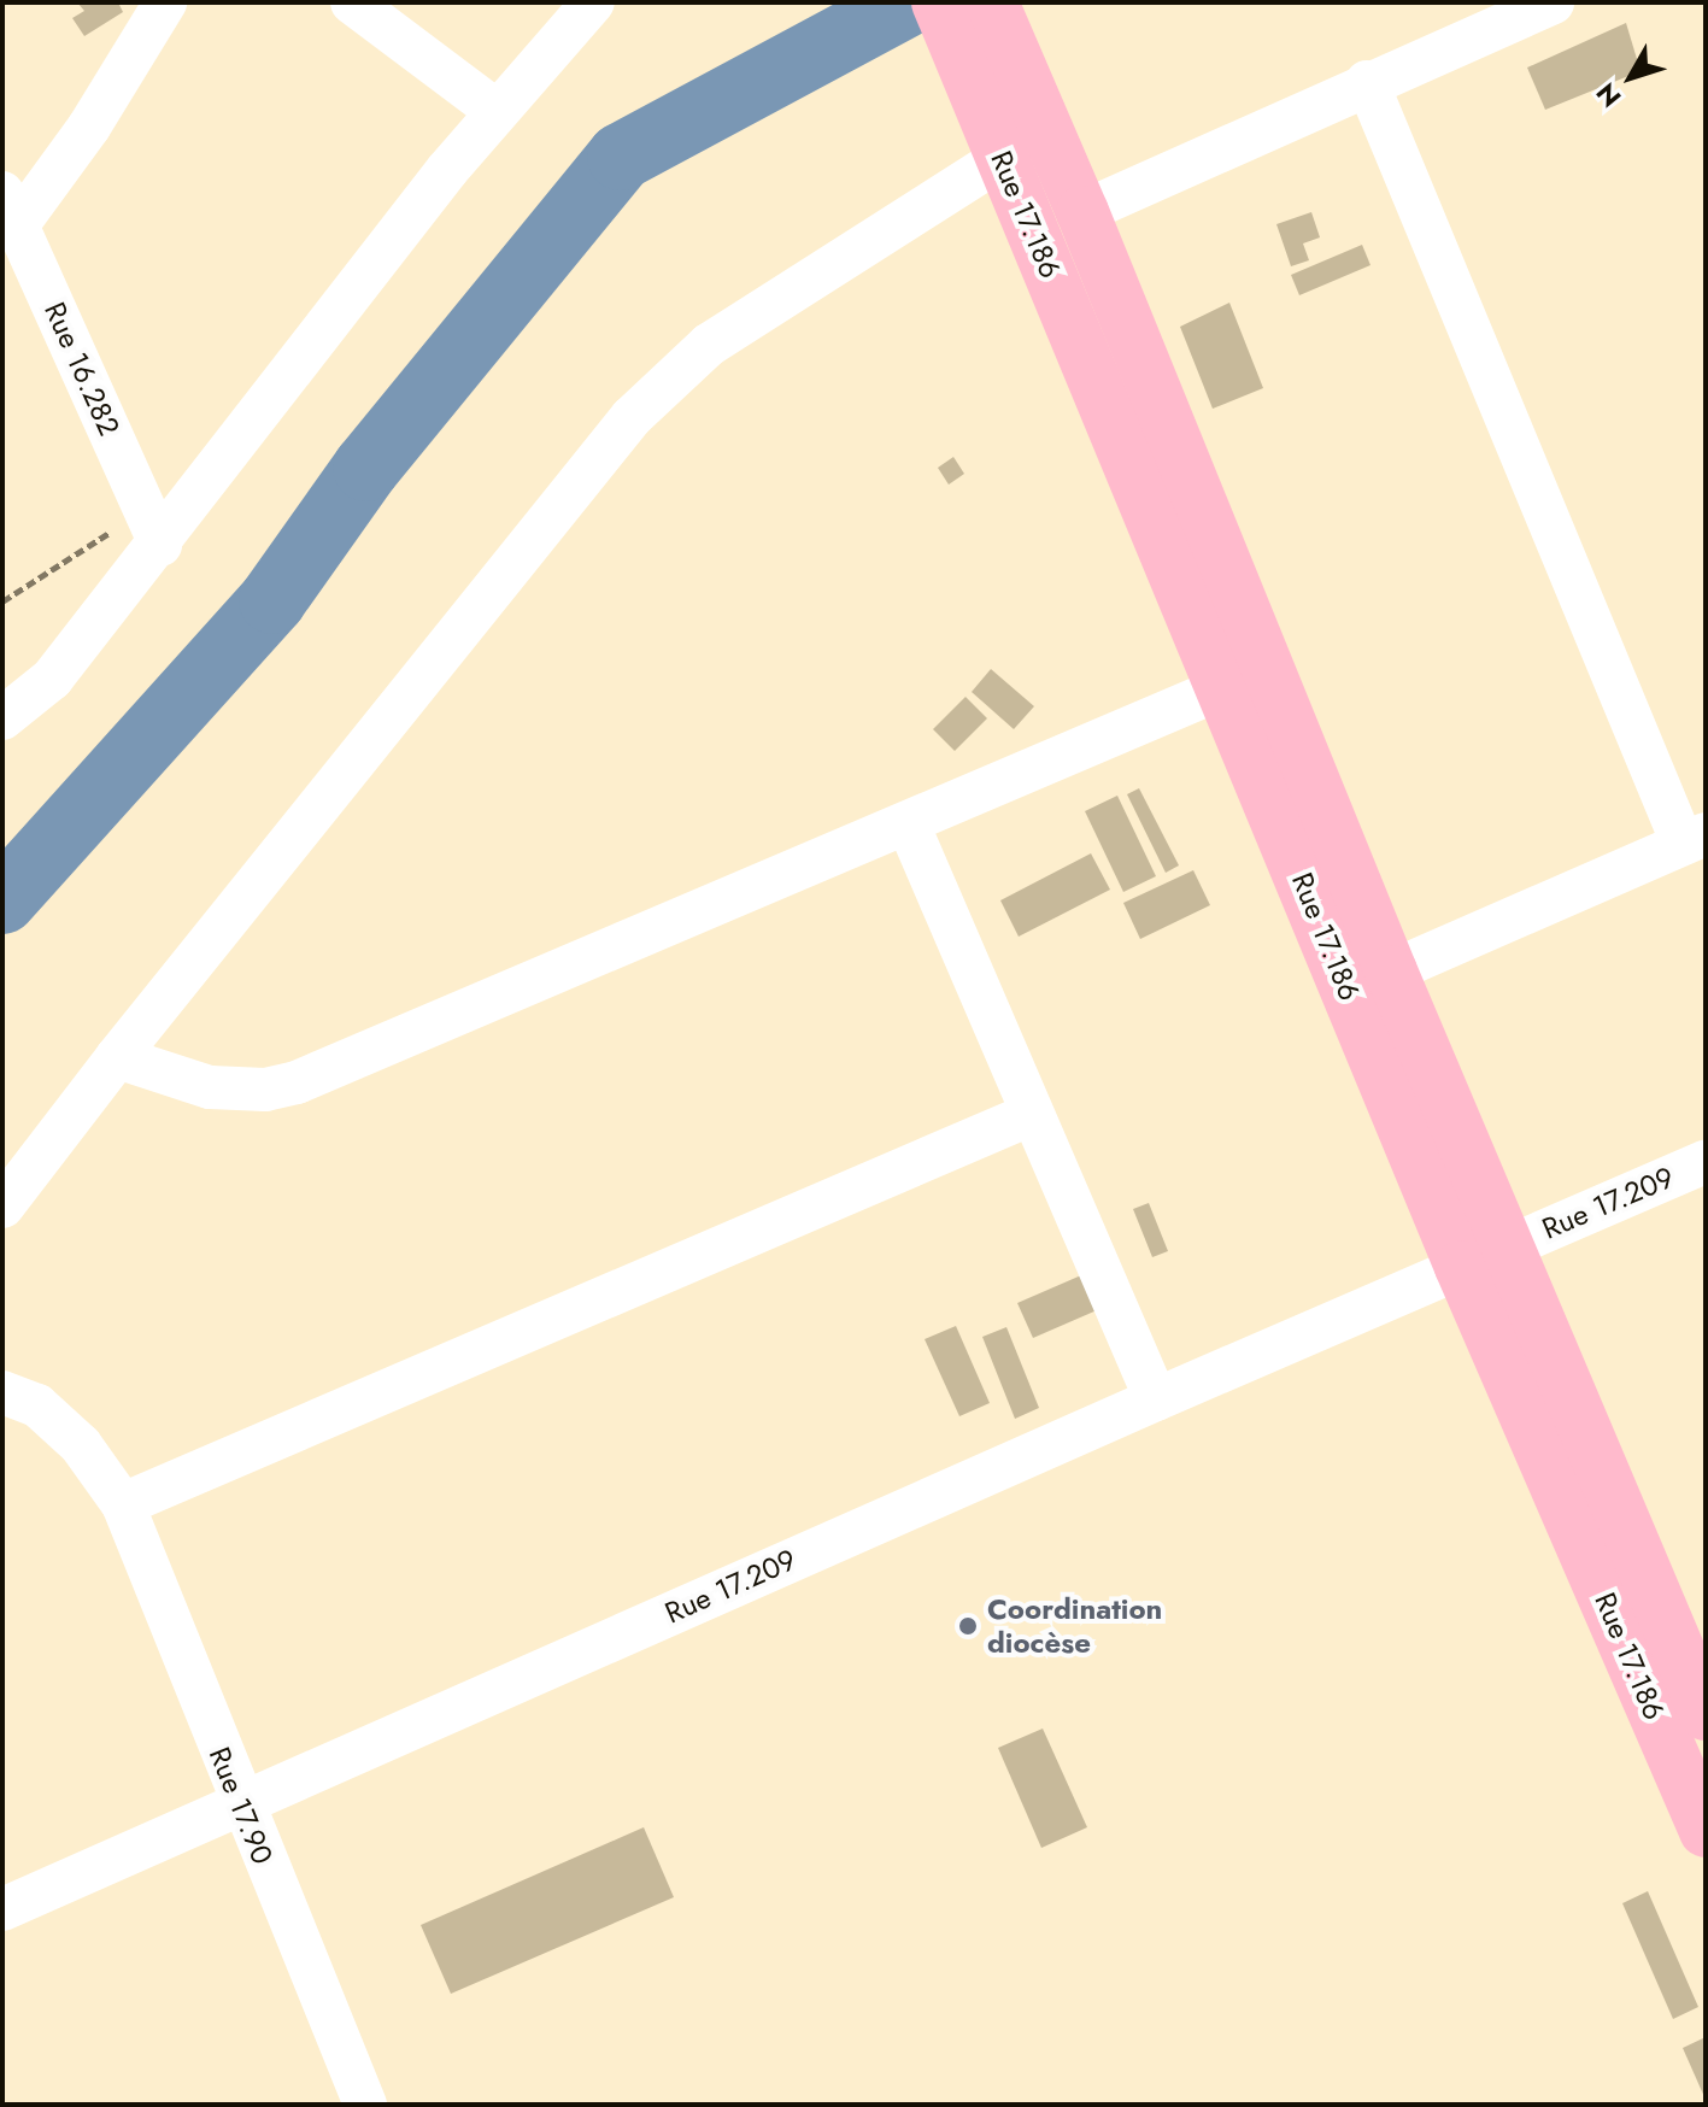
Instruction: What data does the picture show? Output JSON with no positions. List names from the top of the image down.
{
  "streets": {
    "main road": ["Rue 17.186"],
    "street": ["Rue 16.282", "Rue 17.209", "Rue 17.90"]
  },
  "crossings": [
    ["Rue 17.186", "Rue 17.209"],
    ["Rue 17.209", "Rue 17.90"]
  ],
  "places": ["Coordination diocèse"],
  "north": "bottom left"
}
